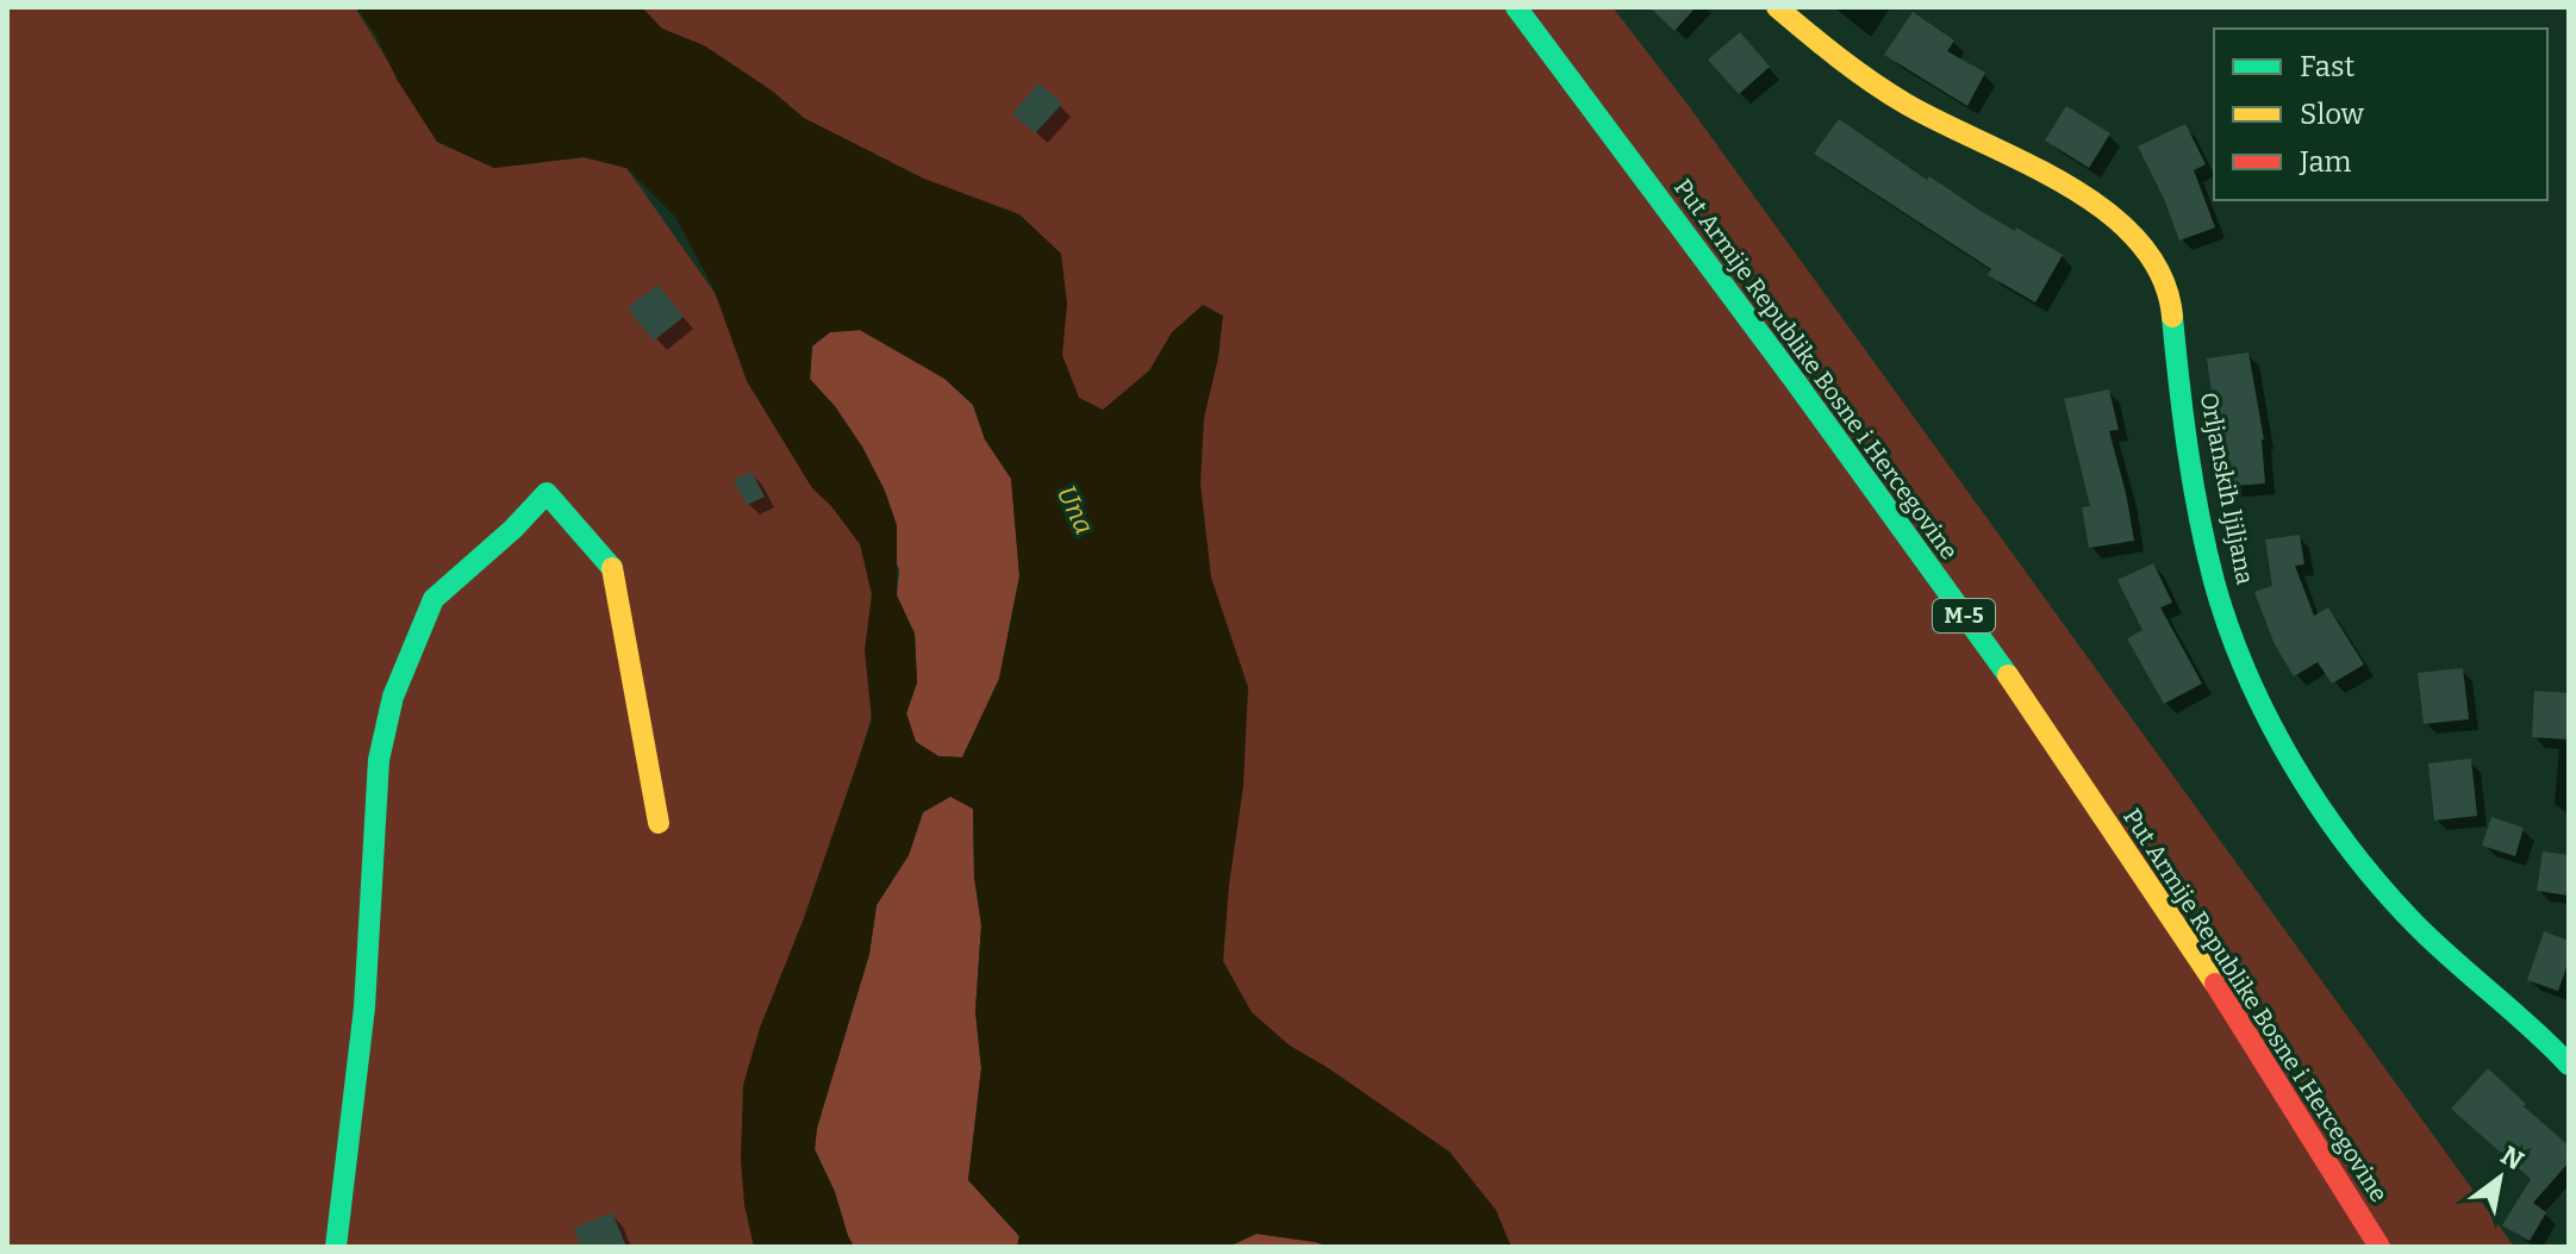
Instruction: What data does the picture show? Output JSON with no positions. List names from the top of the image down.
{
  "streets": {
    "street": ["Put Armije Republike Bosne i Hercegovine", "Orljanskih ljiljana", "M-5"]
  },
  "water": ["Una"],
  "legend": ["Fast", "Slow", "Jam"],
  "north": "top right"
}
